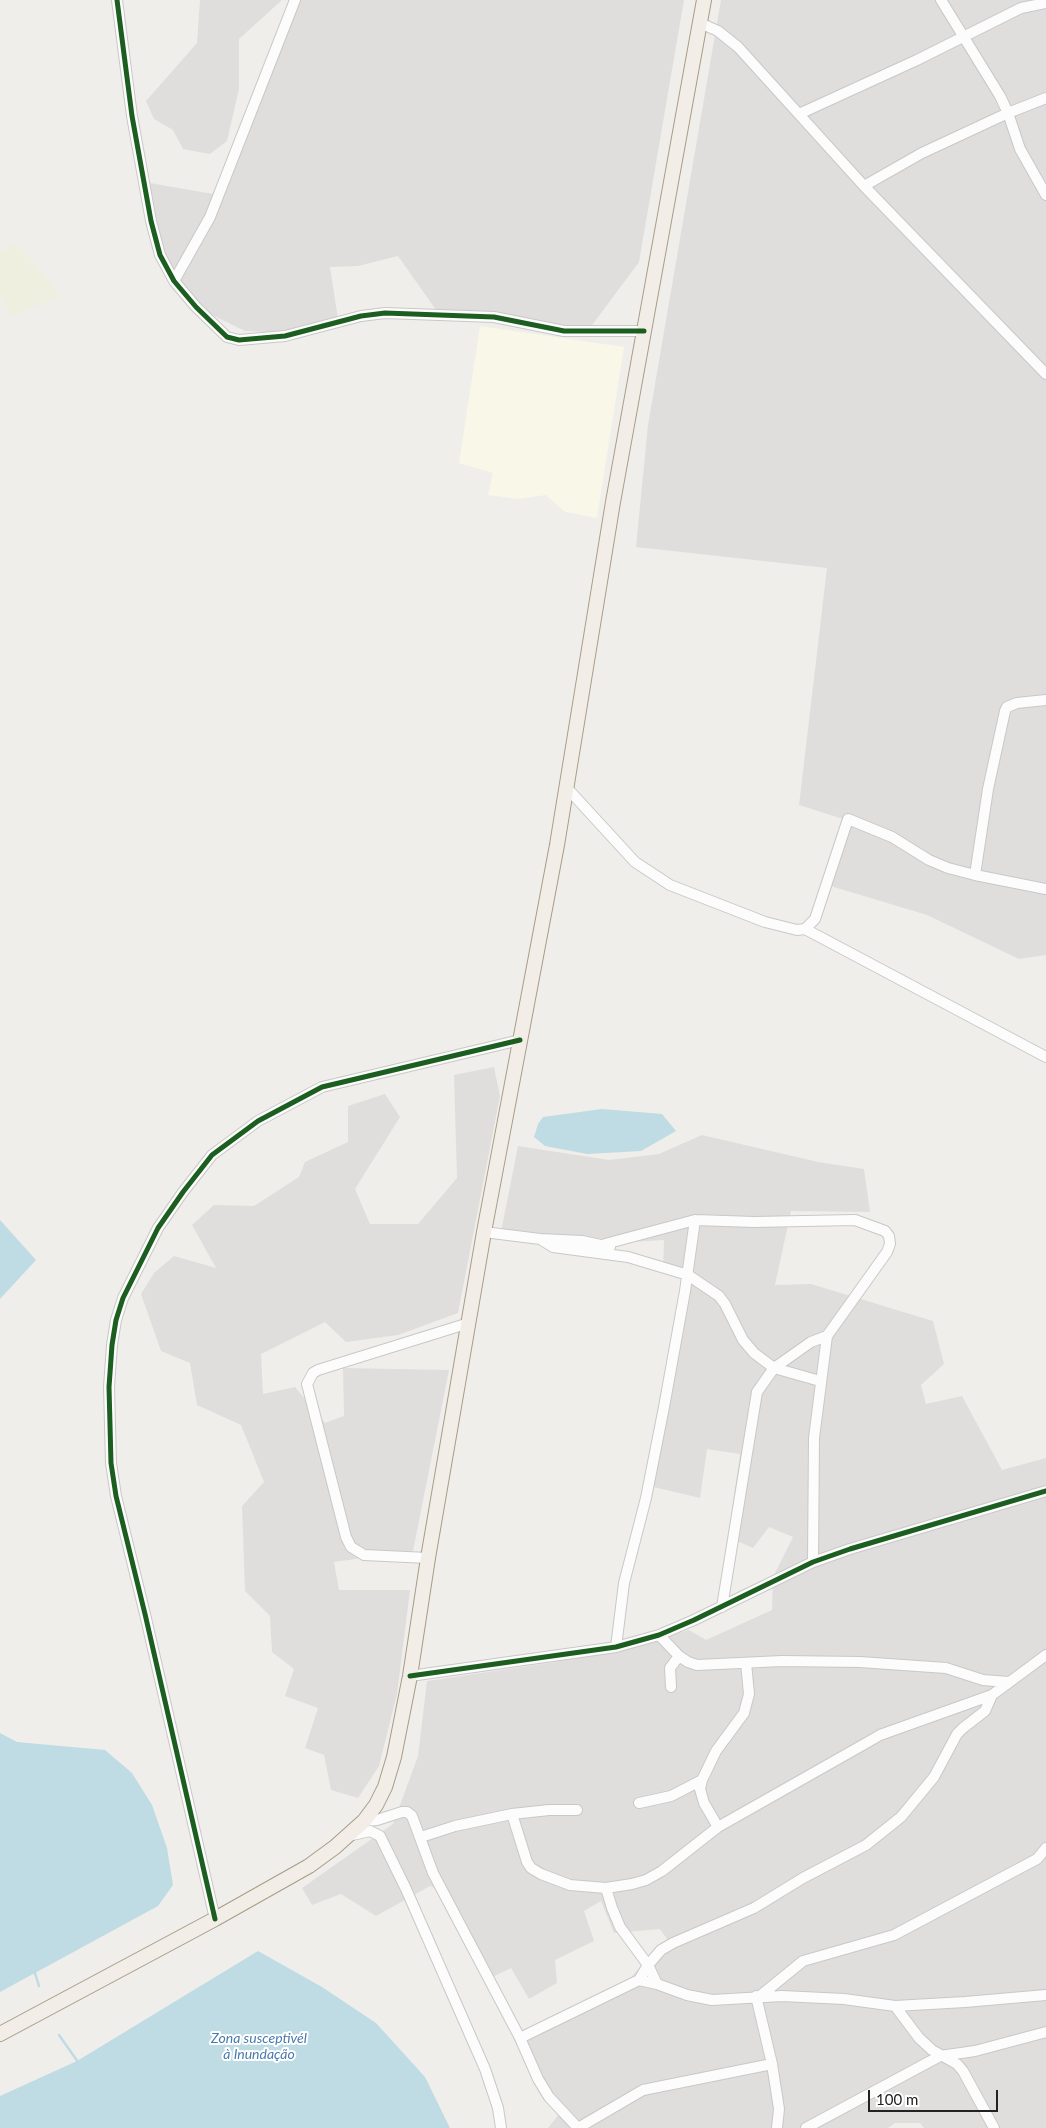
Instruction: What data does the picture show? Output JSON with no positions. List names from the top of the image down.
{
  "water": ["Zona susceptivél à Inundação"],
  "scale_bar": "100 m"
}
